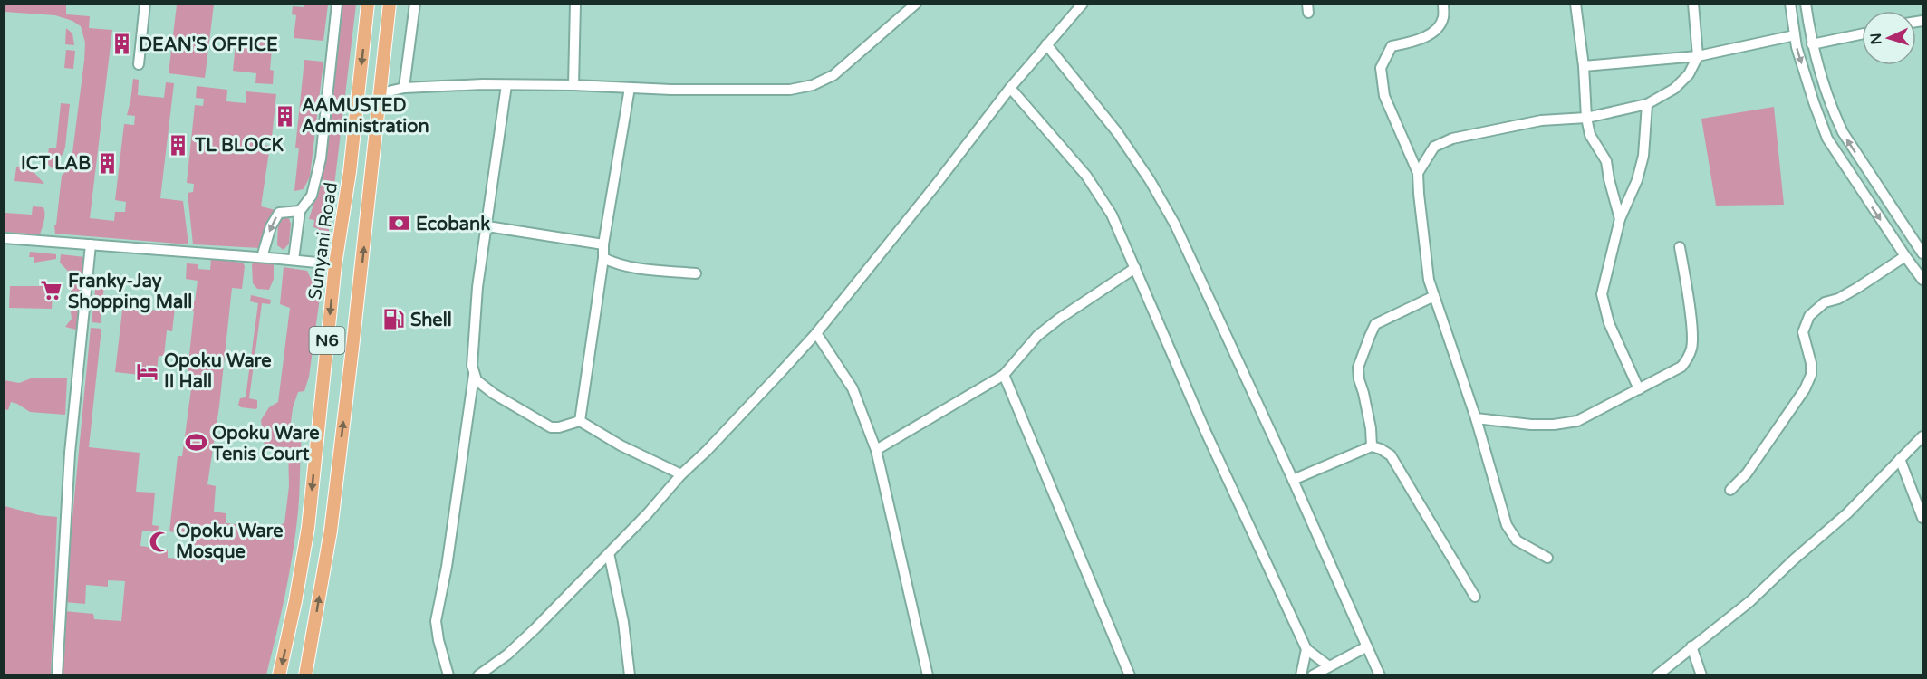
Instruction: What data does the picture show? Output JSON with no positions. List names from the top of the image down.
{
  "streets": {
    "main road": ["Sunyani Road", "N6"]
  },
  "places": {
    "building": [
      "DEAN'S OFFICE",
      "AAMUSTED Administration",
      "TL BLOCK",
      "ICT LAB"
    ],
    "bank": ["Ecobank"],
    "supermarket": ["Franky-Jay Shopping Mall"],
    "fuel station": ["Shell"],
    "hotel": ["Opoku Ware II Hall"],
    "sports": ["Opoku Ware Tenis Court"],
    "mosque": ["Opoku Ware Mosque"]
  },
  "north": "left"
}
